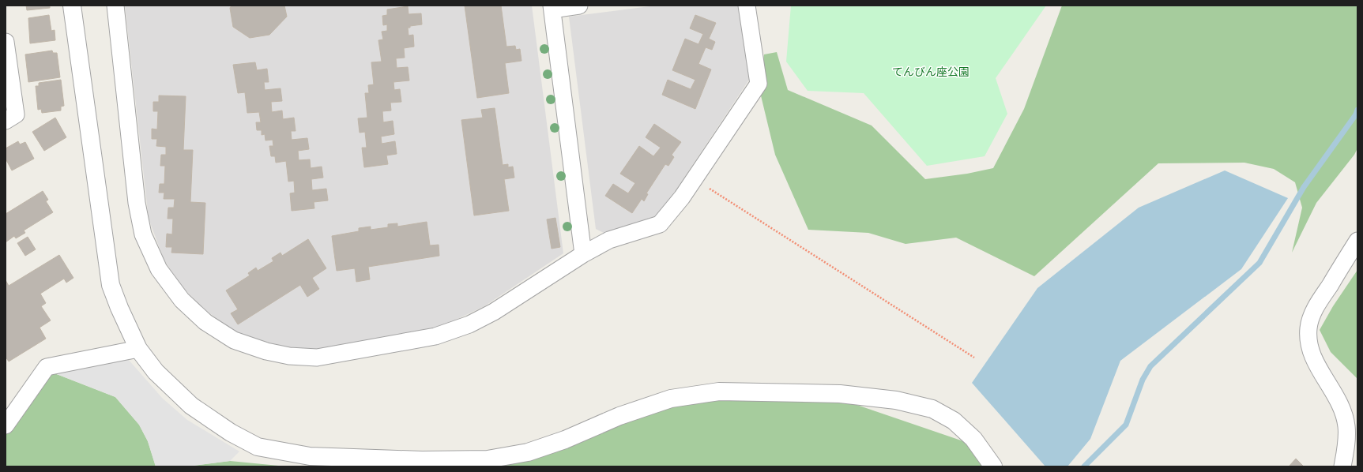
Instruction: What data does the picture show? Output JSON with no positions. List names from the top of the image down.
{
  "parks": ["てんびん座公園"]
}
